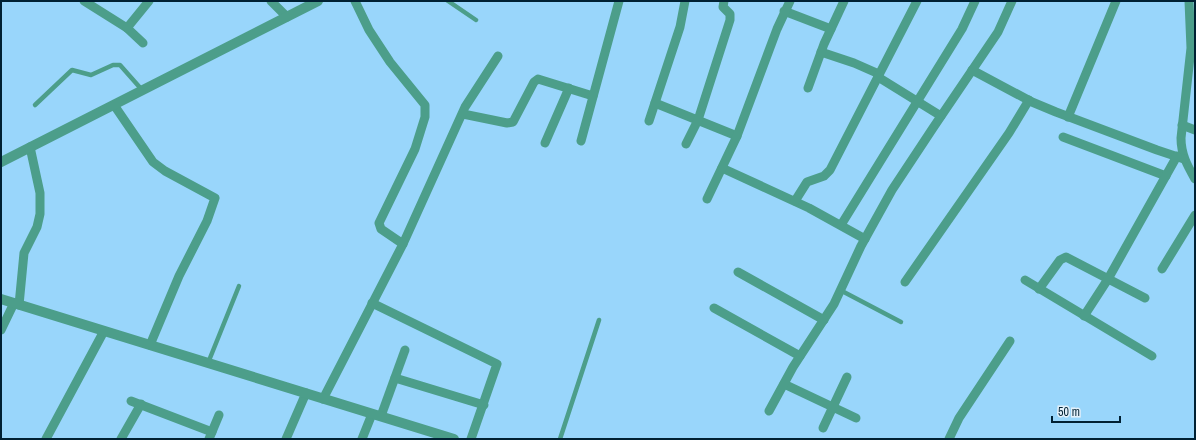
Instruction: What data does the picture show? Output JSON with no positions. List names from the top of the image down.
{
  "scale_bar": "50 m"
}
